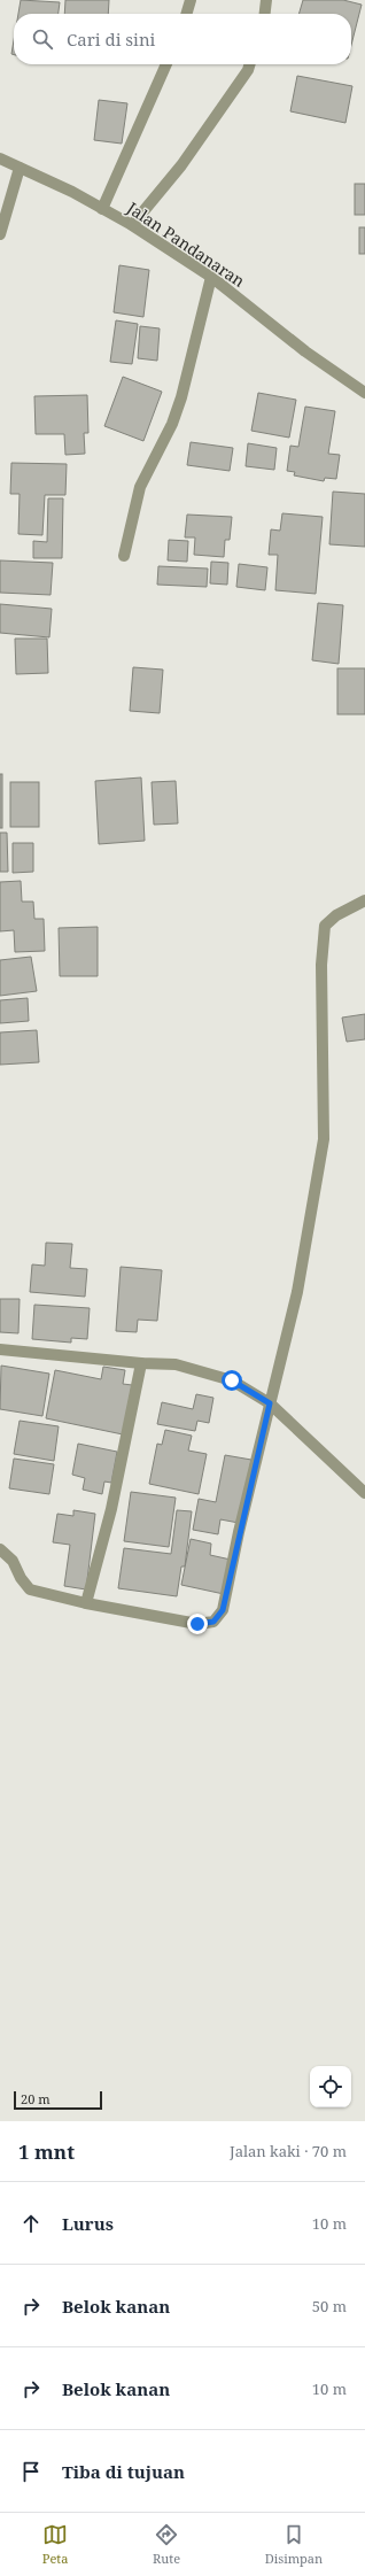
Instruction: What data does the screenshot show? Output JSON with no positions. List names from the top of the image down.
{
  "streets": {
    "street": ["Jalan Pandanaran"]
  },
  "scale_bar": "20 m",
  "page": {
    "search": "Cari di sini",
    "scale": "20 m",
    "heading": ["1 mnt", "Jalan kaki · 70 m"],
    "list": [
      ["Lurus", "10 m"],
      ["Belok kanan", "50 m"],
      ["Belok kanan", "10 m"],
      "Tiba di tujuan"
    ],
    "nav": ["Peta", "Rute", "Disimpan"]
  }
}
